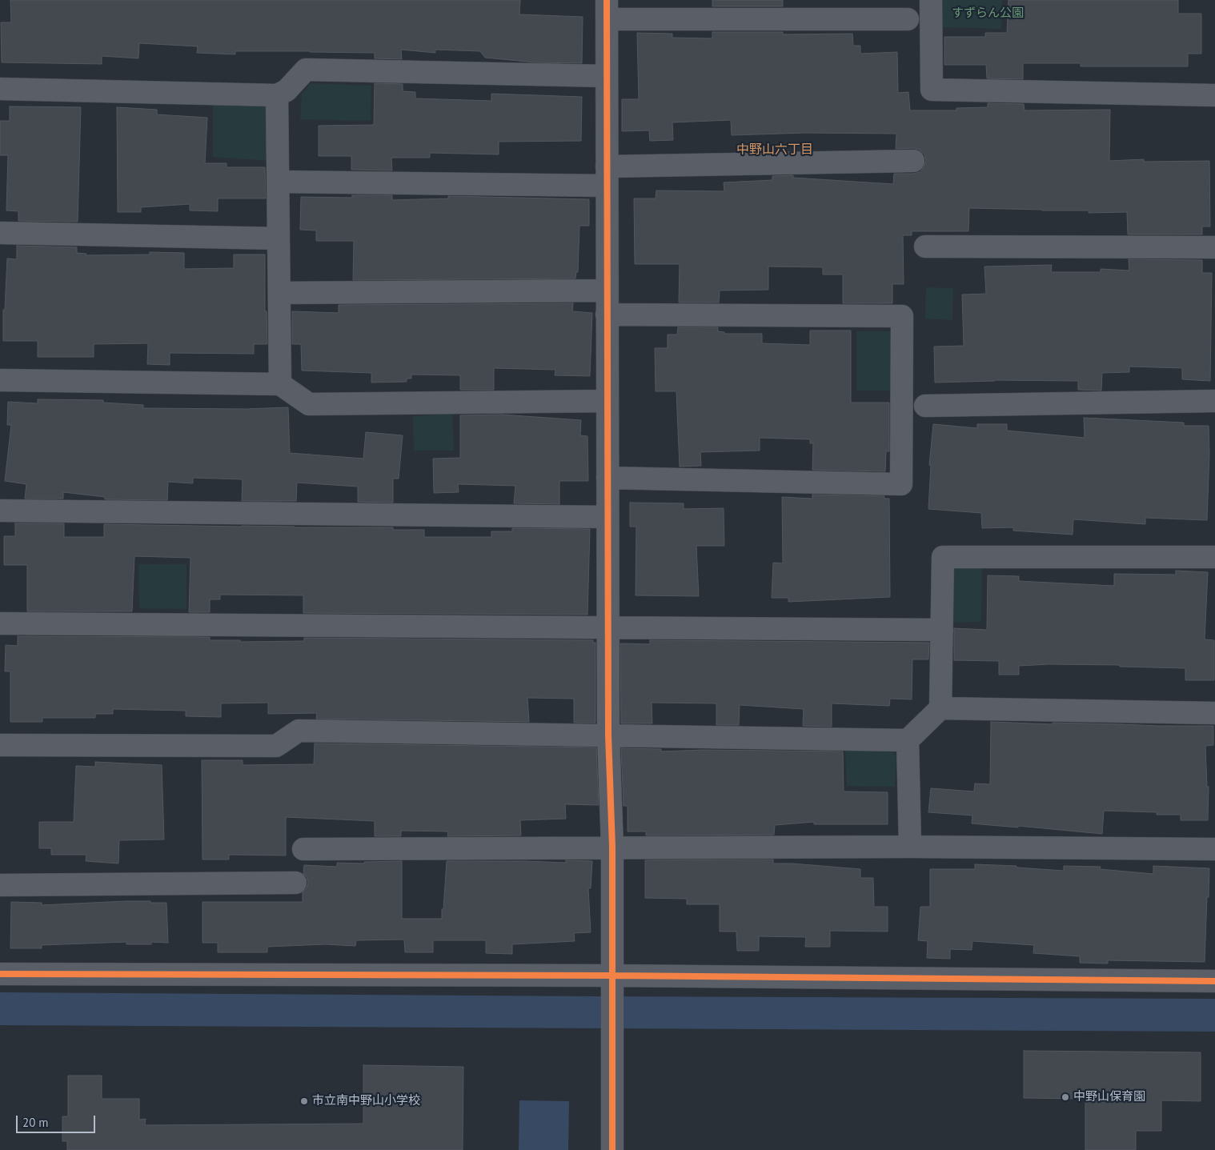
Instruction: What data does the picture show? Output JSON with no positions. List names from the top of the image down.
{
  "districts": ["中野山六丁目"],
  "parks": ["すずらん公園"],
  "places": ["中野山保育園", "市立南中野山小学校"],
  "scale_bar": "20 m"
}
